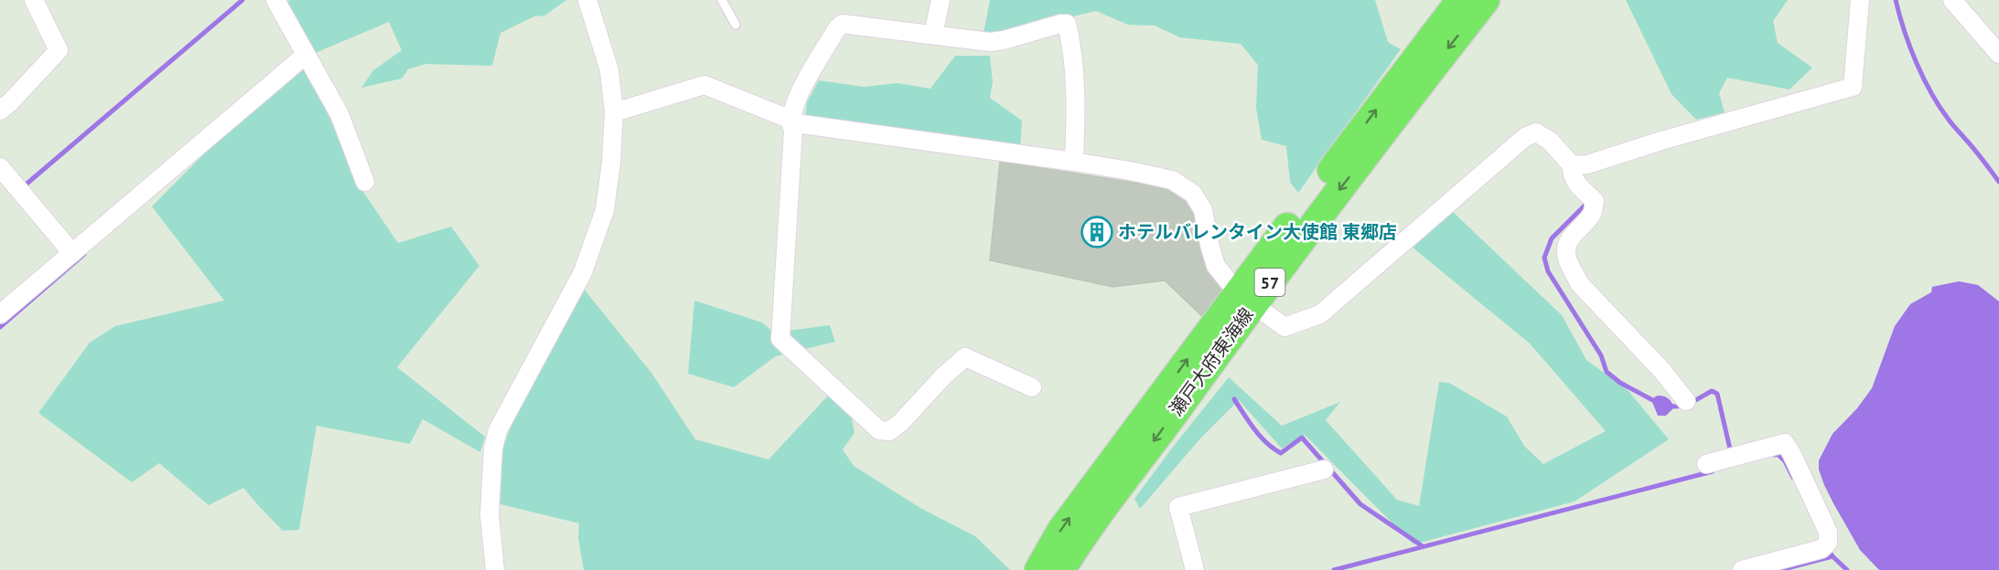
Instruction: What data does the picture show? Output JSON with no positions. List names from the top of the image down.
{
  "streets": {
    "main road": ["57", "瀬戸大府東海線"]
  },
  "places": {
    "building": ["ホテルバレンタイン大使館 東郷店"]
  }
}
